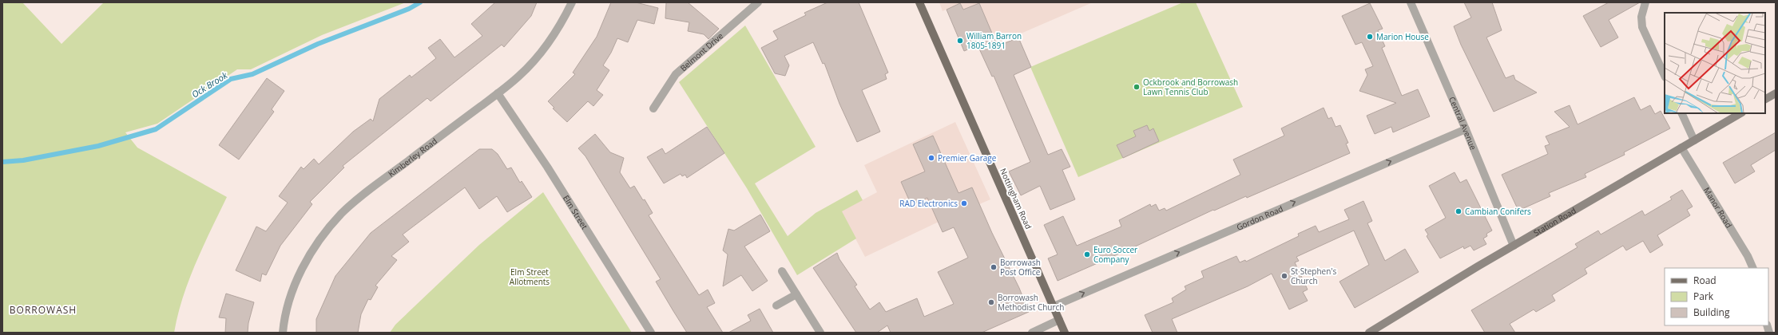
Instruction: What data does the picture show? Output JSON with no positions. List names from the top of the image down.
{
  "streets": {
    "main road": ["Nottingham Road", "Station Road"],
    "street": [
      "Belmont Drive",
      "Central Avenue",
      "Kimberley Road",
      "Manor Road",
      "Elm Street",
      "Gordon Road"
    ]
  },
  "crossings": [
    ["Central Avenue", "Gordon Road"],
    ["Central Avenue", "Station Road"],
    ["Kimberley Road", "Elm Street"],
    ["Nottingham Road", "Gordon Road"],
    ["Manor Road", "Station Road"]
  ],
  "one_way": ["Gordon Road"],
  "districts": ["BORROWASH"],
  "water": ["Ock Brook"],
  "parks": ["Elm Street Allotments"],
  "places": [
    "Marion House",
    "William Barron 1805-1891",
    "Ockbrook and Borrowash Lawn Tennis Club",
    "Premier Garage",
    "RAD Electronics",
    "Cambian Conifers",
    "Euro Soccer Company",
    "Borrowash Post Office",
    "St Stephen's Church",
    "Borrowash Methodist Church"
  ],
  "legend": ["Road", "Park", "Building"]
}
